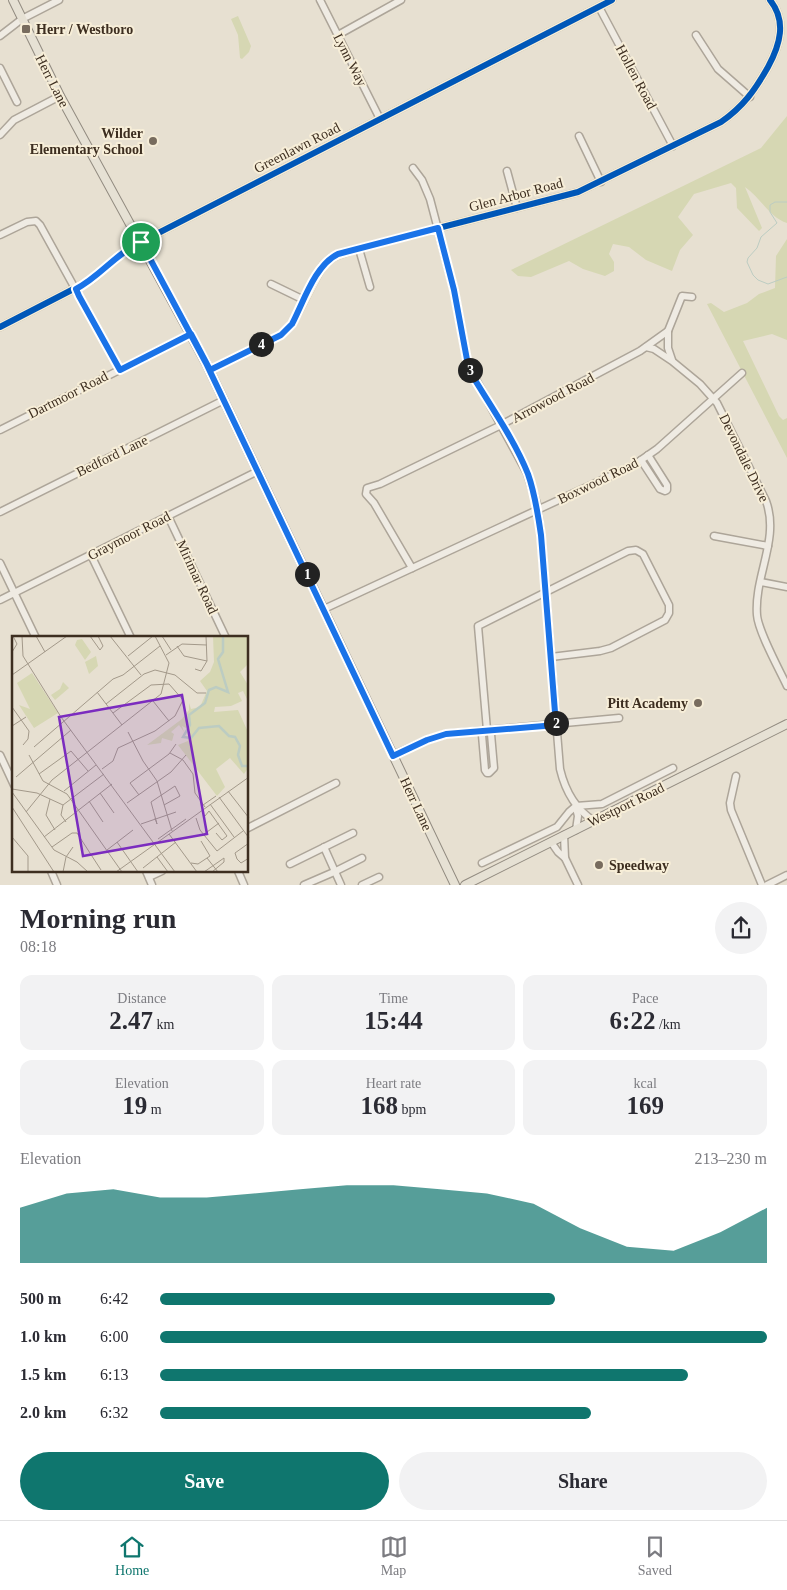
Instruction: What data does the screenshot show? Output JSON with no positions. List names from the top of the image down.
{
  "streets": {
    "main road": ["Herr Lane", "Westport Road"],
    "street": [
      "Lynn Way",
      "Hollen Road",
      "Greenlawn Road",
      "Glen Arbor Road",
      "Dartmoor Road",
      "Arrowood Road",
      "Bedford Lane",
      "Devondale Drive",
      "Boxwood Road",
      "Graymoor Road",
      "Mirimar Road"
    ]
  },
  "crossings": [
    ["Lynn Way", "Greenlawn Road"],
    ["Hollen Road", "Greenlawn Road"],
    ["Hollen Road", "Glen Arbor Road"],
    ["Herr Lane", "Greenlawn Road"],
    ["Herr Lane", "Glen Arbor Road"],
    ["Herr Lane", "Dartmoor Road"],
    ["Herr Lane", "Bedford Lane"],
    ["Herr Lane", "Boxwood Road"],
    ["Herr Lane", "Graymoor Road"],
    ["Arrowood Road", "Devondale Drive"],
    ["Arrowood Road", "Boxwood Road"],
    ["Devondale Drive", "Boxwood Road"],
    ["Graymoor Road", "Mirimar Road"]
  ],
  "places": {
    "transit": ["Herr / Westboro"],
    "other": ["Wilder Elementary School", "Pitt Academy", "Speedway"]
  },
  "page": {
    "pins": [
      "4",
      "3",
      "1",
      "2"
    ],
    "heading": ["Morning run", "08:18"],
    "stats": [
      ["Distance", "2.47 km"],
      ["Time", "15:44"],
      ["Pace", "6:22 /km"],
      ["Elevation", "19 m"],
      ["Heart rate", "168 bpm"],
      ["kcal", "169"]
    ],
    "chart": ["Elevation", "213–230 m"],
    "list": [
      {
        "name": "500 m",
        "note": "6:42"
      },
      {
        "name": "1.0 km",
        "note": "6:00"
      },
      {
        "name": "1.5 km",
        "note": "6:13"
      },
      {
        "name": "2.0 km",
        "note": "6:32"
      }
    ],
    "buttons": ["Save", "Share"],
    "tabs": ["Home", "Map", "Saved"]
  }
}
